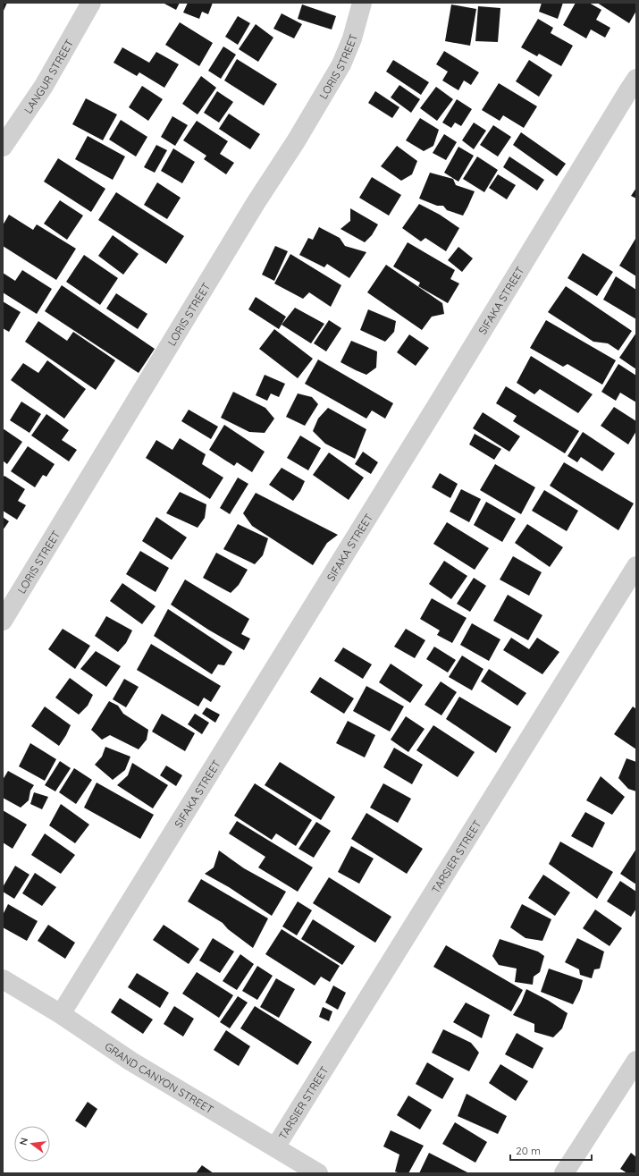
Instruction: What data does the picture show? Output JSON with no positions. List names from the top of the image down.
{
  "streets": {
    "street": [
      "LORIS STREET",
      "LANGUR STREET",
      "SIFAKA STREET",
      "TARSIER STREET",
      "GRAND CANYON STREET"
    ]
  },
  "crossings": [
    ["SIFAKA STREET", "GRAND CANYON STREET"],
    ["TARSIER STREET", "GRAND CANYON STREET"]
  ],
  "scale_bar": "20 m",
  "north": "left"
}
